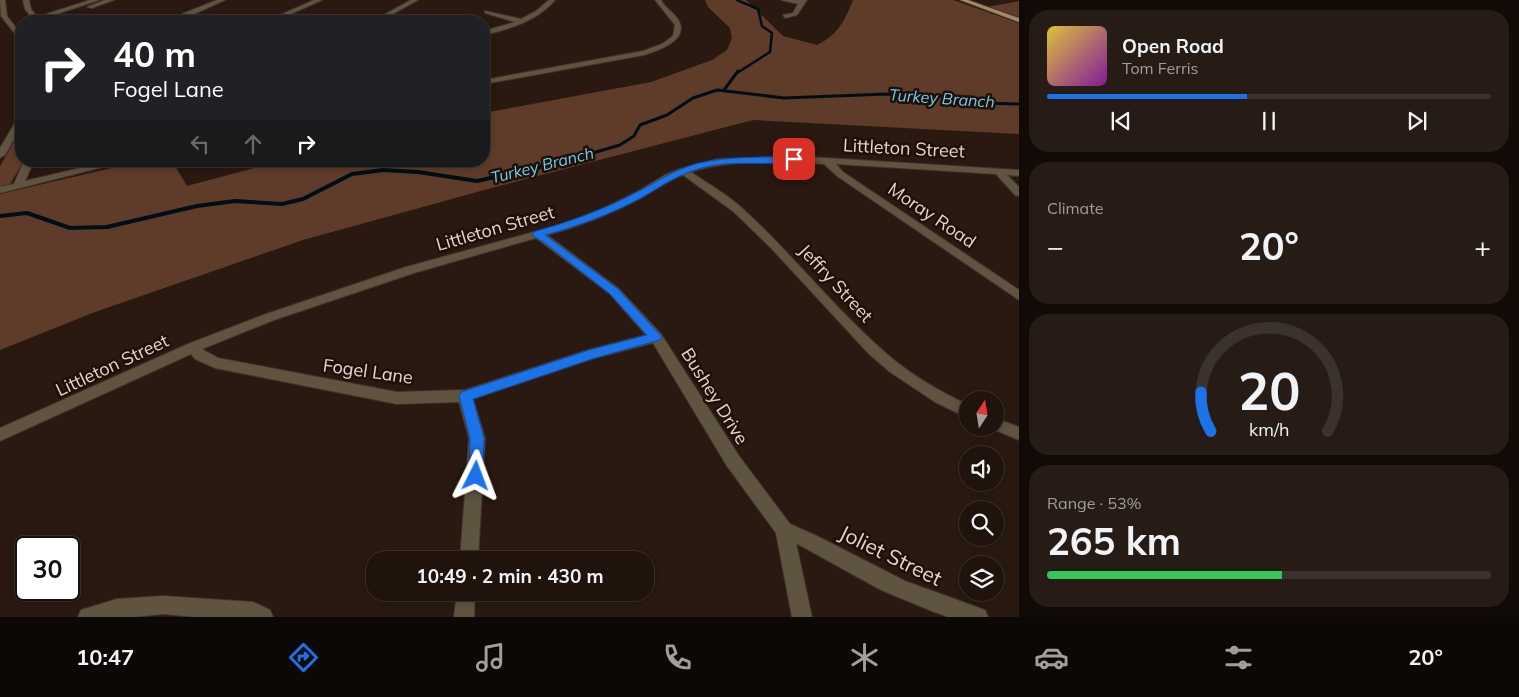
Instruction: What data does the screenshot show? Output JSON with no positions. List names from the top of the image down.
{
  "streets": {
    "street": [
      "Littleton Street",
      "Moray Road",
      "Jeffry Street",
      "Fogel Lane",
      "Bushey Drive",
      "Joliet Street"
    ]
  },
  "crossings": [
    ["Littleton Street", "Moray Road"],
    ["Littleton Street", "Jeffry Street"],
    ["Littleton Street", "Fogel Lane"],
    ["Littleton Street", "Bushey Drive"],
    ["Fogel Lane", "Bushey Drive"],
    ["Bushey Drive", "Joliet Street"]
  ],
  "water": ["Turkey Branch"],
  "north": "top",
  "page": {
    "turn": ["40 m", "Fogel Lane"],
    "song": ["Open Road", "Tom Ferris"],
    "tile": [
      "Climate",
      ["Range · 53%", "265 km"]
    ],
    "heat": ["−", "20°", "+"],
    "limit": "30",
    "trip": "10:49 · 2 min · 430 m",
    "tabs": ["10:47", "20°"],
    "gauge": ["20", "km/h"]
  }
}
